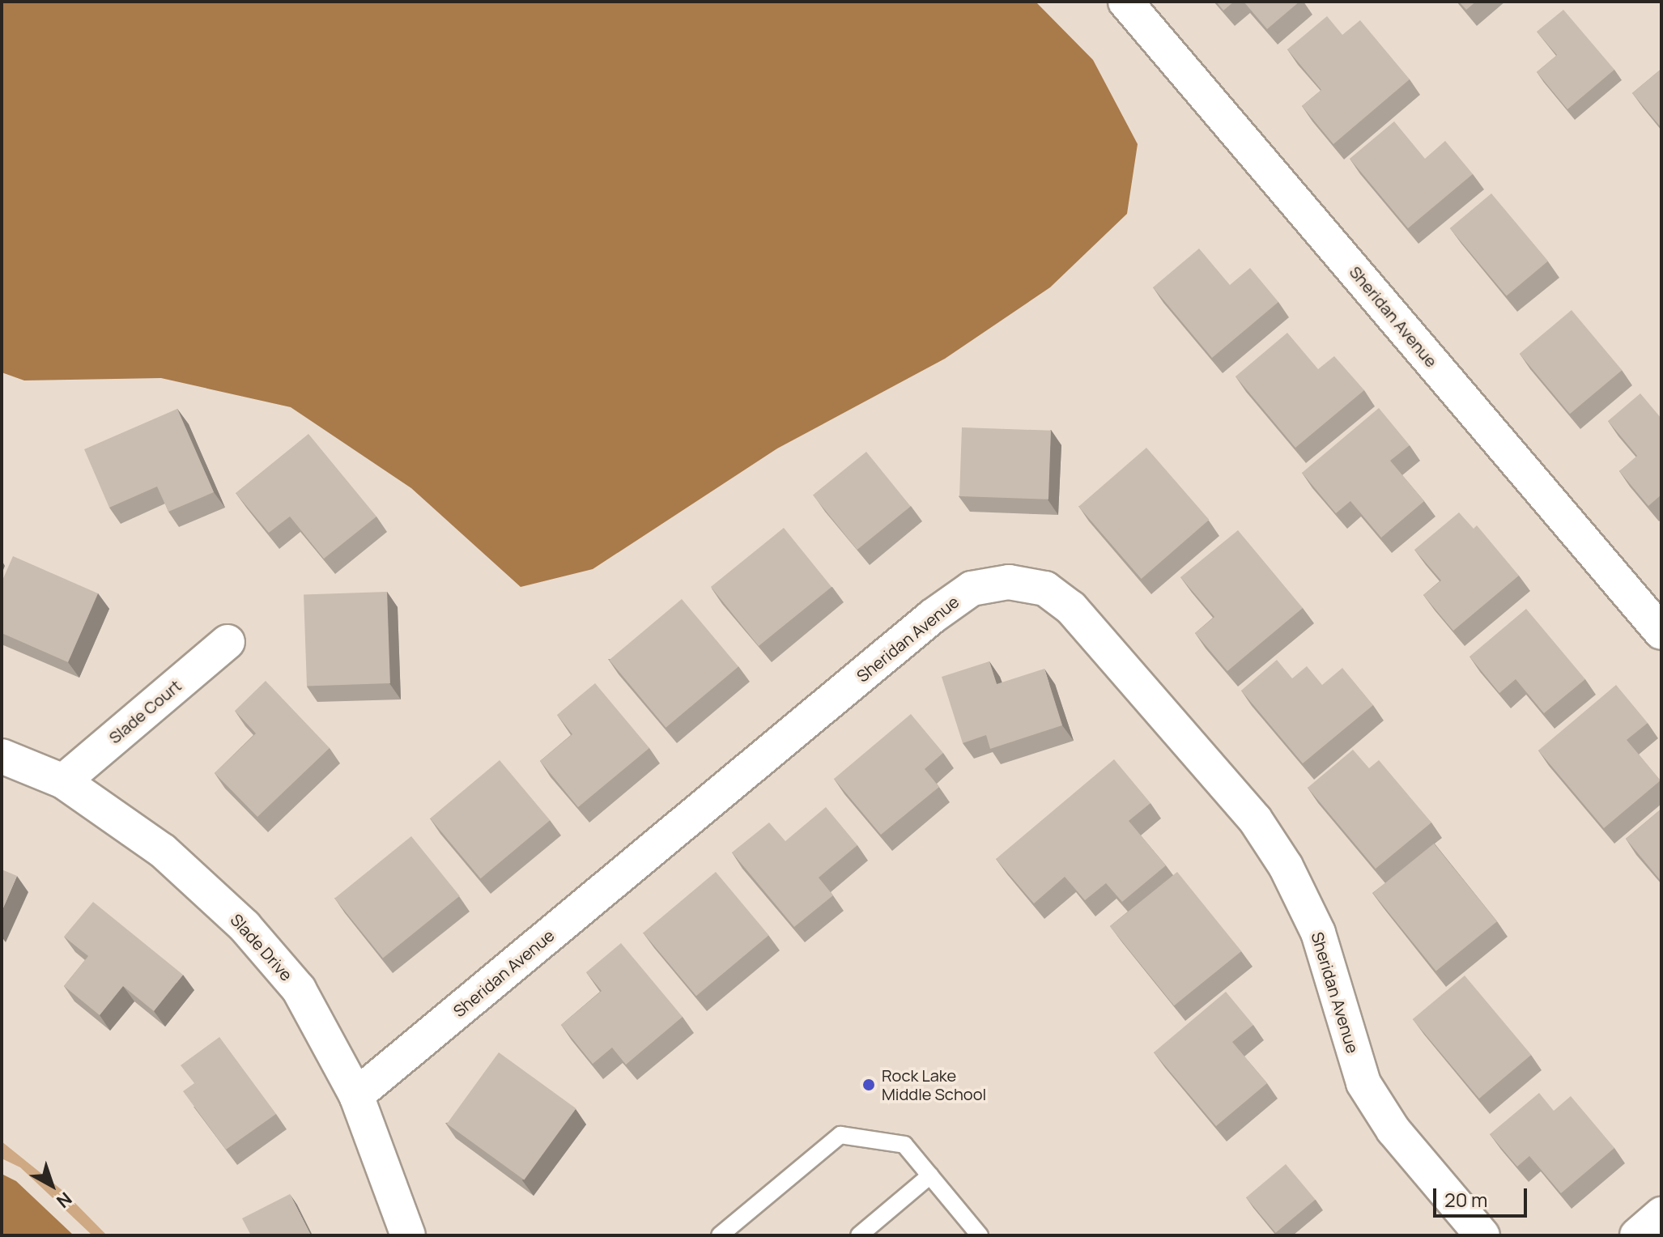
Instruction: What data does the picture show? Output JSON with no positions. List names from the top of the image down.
{
  "streets": {
    "street": ["Sheridan Avenue", "Slade Court", "Slade Drive"]
  },
  "crossings": [
    ["Sheridan Avenue", "Slade Drive"],
    ["Slade Court", "Slade Drive"]
  ],
  "places": ["Rock Lake Middle School"],
  "scale_bar": "20 m",
  "north": "bottom right"
}
